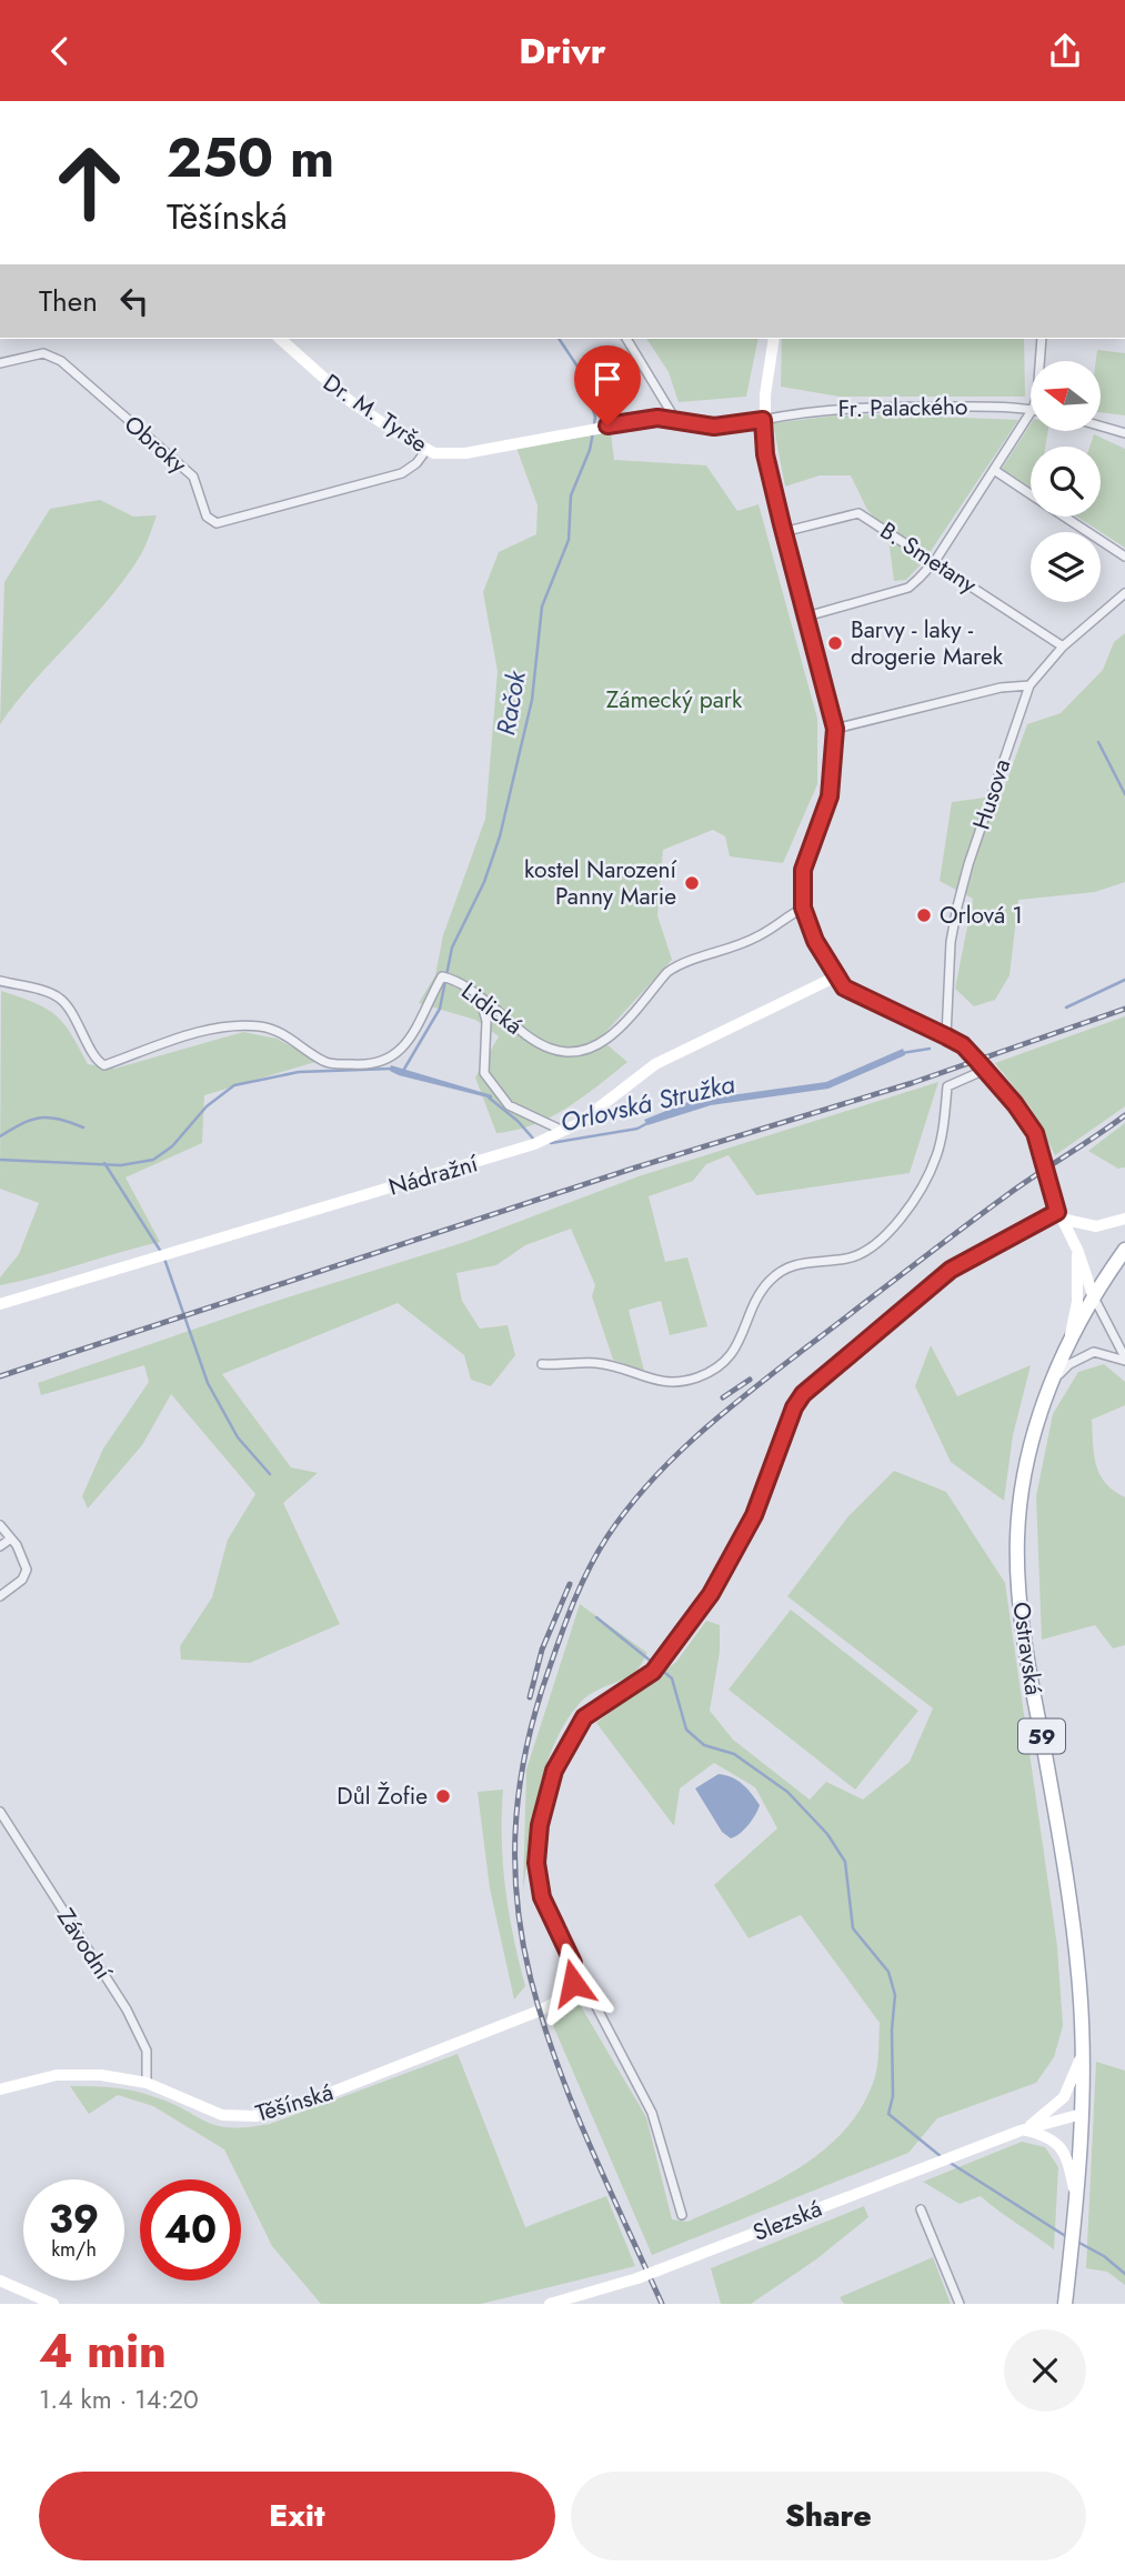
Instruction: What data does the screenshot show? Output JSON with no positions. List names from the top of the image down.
{
  "streets": {
    "main road": ["Ostravská", "59"],
    "street": [
      "Fr. Palackého",
      "Dr. M. Tyrše",
      "Obroky",
      "B. Smetany",
      "Husova",
      "Lidická",
      "Nádražní",
      "Závodní",
      "Těšínská",
      "Slezská"
    ]
  },
  "crossings": [
    ["Fr. Palackého", "Dr. M. Tyrše"],
    ["Dr. M. Tyrše", "Obroky"],
    ["B. Smetany", "Husova"],
    ["Ostravská", "59"],
    ["Ostravská", "Slezská"],
    ["59", "Slezská"],
    ["Závodní", "Těšínská"]
  ],
  "water": ["Račok", "Orlovská Stružka"],
  "parks": ["Zámecký park"],
  "places": [
    "Barvy - laky - drogerie Marek",
    "kostel Narození Panny Marie",
    "Orlová 1",
    "Důl Žofie"
  ],
  "north": "left",
  "page": {
    "header": "Drivr",
    "turn": ["250 m", "Těšínská"],
    "then": "Then",
    "speed": "39 km/h",
    "limit": "40",
    "heading": ["4 min", "1.4 km · 14:20"],
    "buttons": ["Exit", "Share"]
  }
}
